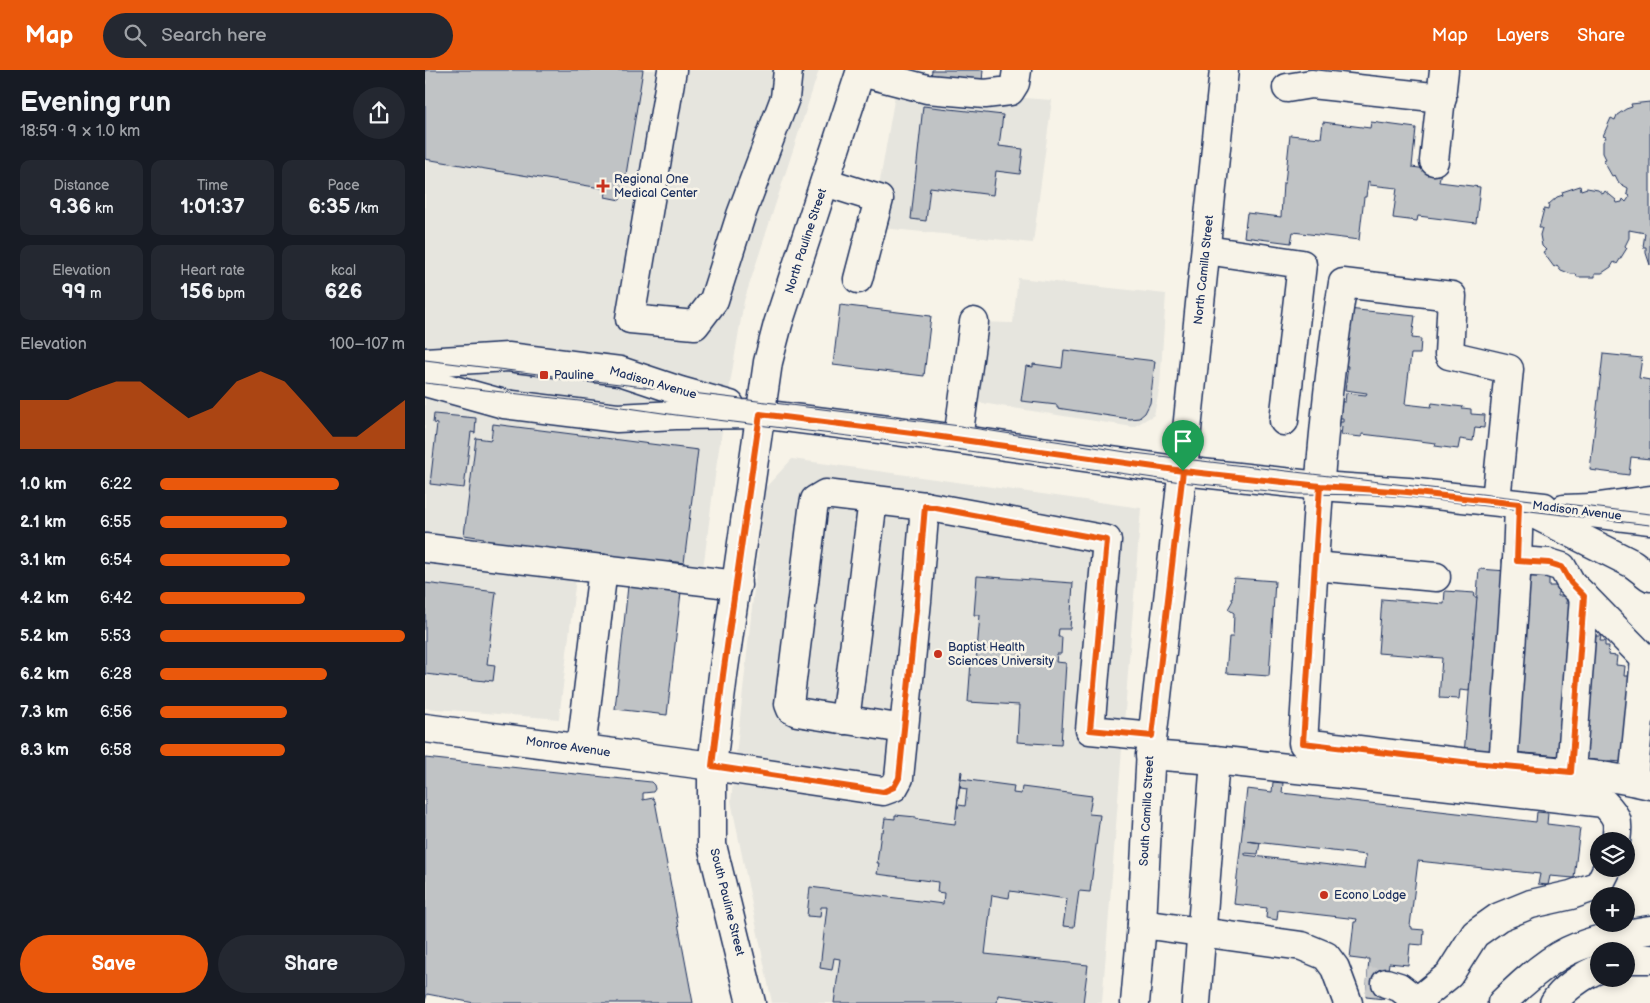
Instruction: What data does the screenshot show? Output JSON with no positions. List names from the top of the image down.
{
  "streets": {
    "main road": [
      "North Pauline Street",
      "North Camilla Street",
      "Madison Avenue",
      "Monroe Avenue",
      "South Camilla Street",
      "South Pauline Street"
    ]
  },
  "crossings": [
    ["North Pauline Street", "Madison Avenue"],
    ["North Pauline Street", "South Pauline Street"],
    ["North Camilla Street", "Madison Avenue"],
    ["North Camilla Street", "South Camilla Street"],
    ["Madison Avenue", "South Camilla Street"],
    ["Madison Avenue", "South Pauline Street"],
    ["Monroe Avenue", "South Pauline Street"]
  ],
  "places": {
    "health": ["Regional One Medical Center"],
    "transit": ["Pauline"],
    "other": ["Baptist Health Sciences University", "Econo Lodge"]
  },
  "page": {
    "header": "Map",
    "search": "Search here",
    "nav": ["Map", "Layers", "Share"],
    "heading": ["Evening run", "18:59 · 9 × 1.0 km"],
    "stats": [
      ["Distance", "9.36 km"],
      ["Time", "1:01:37"],
      ["Pace", "6:35 /km"],
      ["Elevation", "99 m"],
      ["Heart rate", "156 bpm"],
      ["kcal", "626"]
    ],
    "chart": ["Elevation", "100–107 m"],
    "list": [
      {
        "name": "1.0 km",
        "note": "6:22"
      },
      {
        "name": "2.1 km",
        "note": "6:55"
      },
      {
        "name": "3.1 km",
        "note": "6:54"
      },
      {
        "name": "4.2 km",
        "note": "6:42"
      },
      {
        "name": "5.2 km",
        "note": "5:53"
      },
      {
        "name": "6.2 km",
        "note": "6:28"
      },
      {
        "name": "7.3 km",
        "note": "6:56"
      },
      {
        "name": "8.3 km",
        "note": "6:58"
      }
    ],
    "map_buttons": ["+", "−"],
    "buttons": ["Save", "Share"]
  }
}
